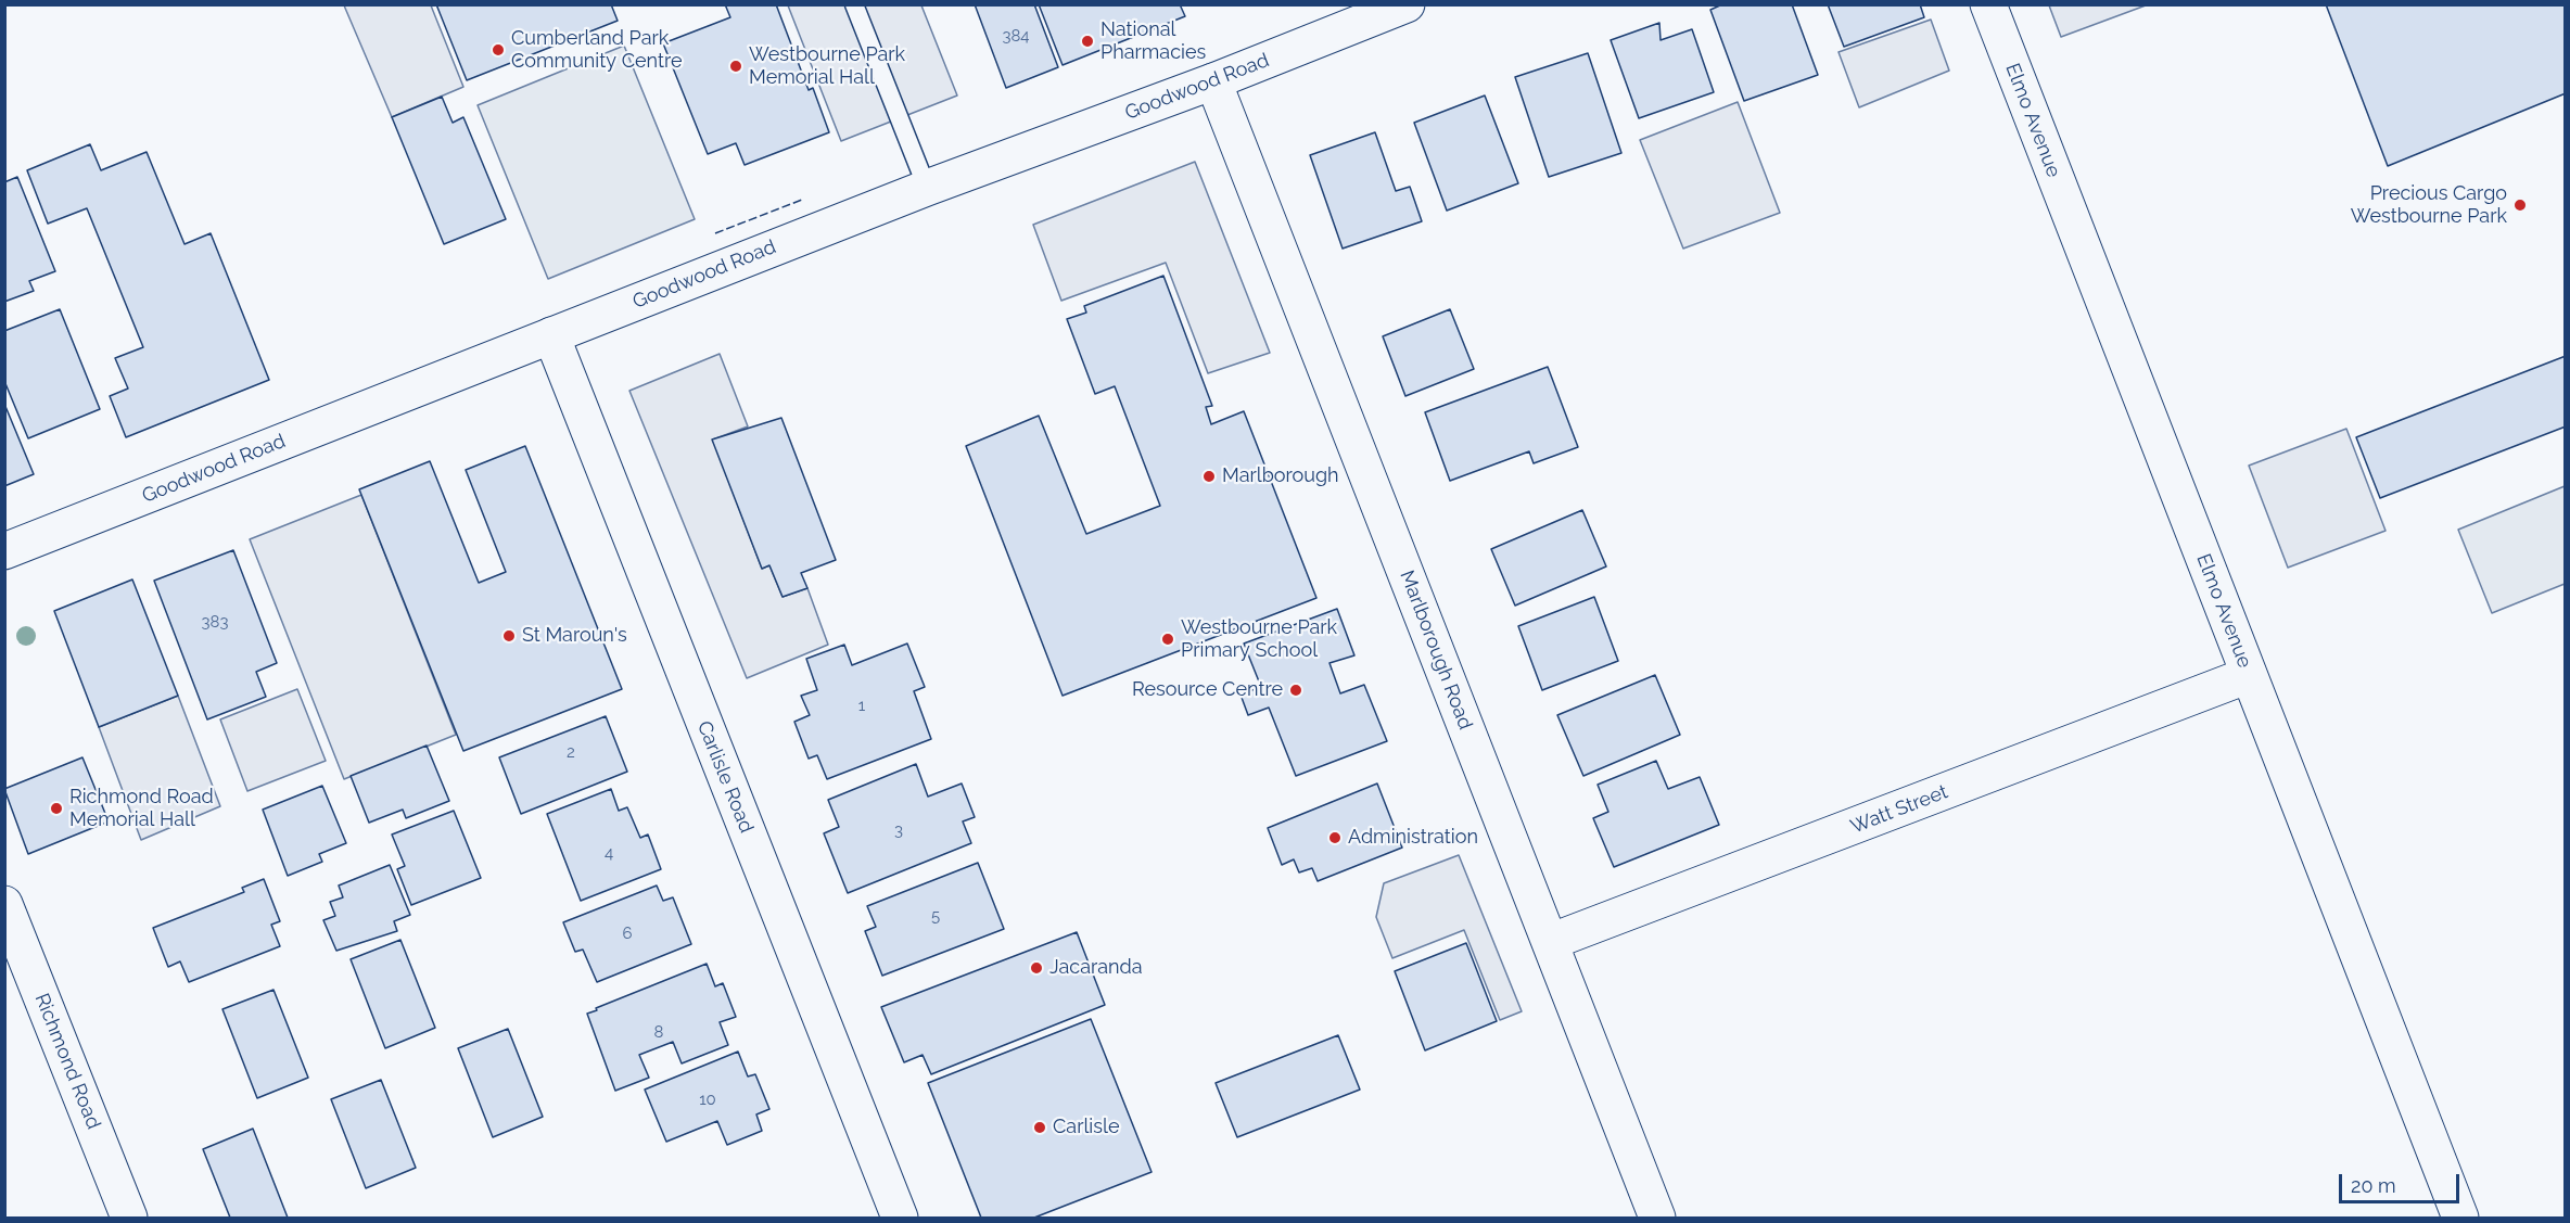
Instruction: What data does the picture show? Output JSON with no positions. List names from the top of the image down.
{
  "streets": {
    "street": [
      "Goodwood Road",
      "Elmo Avenue",
      "Marlborough Road",
      "Carlisle Road",
      "Watt Street",
      "Richmond Road"
    ]
  },
  "crossings": [
    ["Goodwood Road", "Marlborough Road"],
    ["Goodwood Road", "Carlisle Road"],
    ["Elmo Avenue", "Watt Street"],
    ["Marlborough Road", "Watt Street"]
  ],
  "places": [
    "National Pharmacies",
    "Cumberland Park Community Centre",
    "Westbourne Park Memorial Hall",
    "Precious Cargo Westbourne Park",
    "Marlborough",
    "St Maroun's",
    "Westbourne Park Primary School",
    "Resource Centre",
    "Richmond Road Memorial Hall",
    "Administration",
    "Jacaranda",
    "Carlisle"
  ],
  "house_numbers": [
    "384",
    "383",
    "1",
    "2",
    "3",
    "4",
    "5",
    "6",
    "8",
    "10"
  ],
  "scale_bar": "20 m"
}
